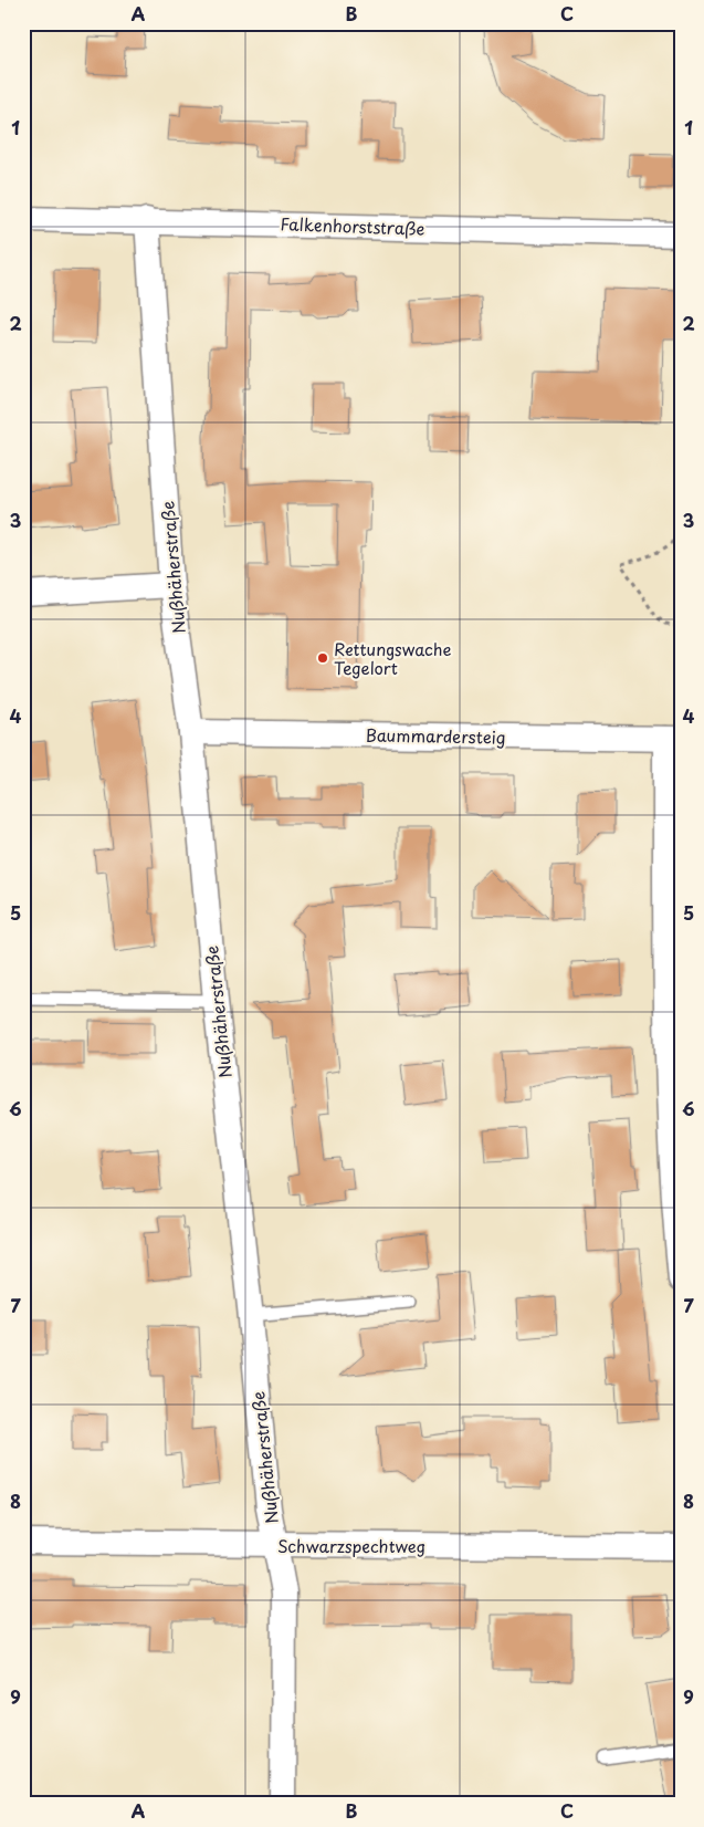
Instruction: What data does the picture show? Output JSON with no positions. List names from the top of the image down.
{
  "streets": {
    "street": [
      "Falkenhorststraße",
      "Nußhäherstraße",
      "Baummardersteig",
      "Schwarzspechtweg"
    ]
  },
  "crossings": [
    ["Falkenhorststraße", "Nußhäherstraße"],
    ["Nußhäherstraße", "Baummardersteig"],
    ["Nußhäherstraße", "Schwarzspechtweg"]
  ],
  "places": ["Rettungswache Tegelort"],
  "grid": {
    "columns": ["A", "B", "C"],
    "rows": [
      "1",
      "2",
      "3",
      "4",
      "5",
      "6",
      "7",
      "8",
      "9"
    ]
  }
}
